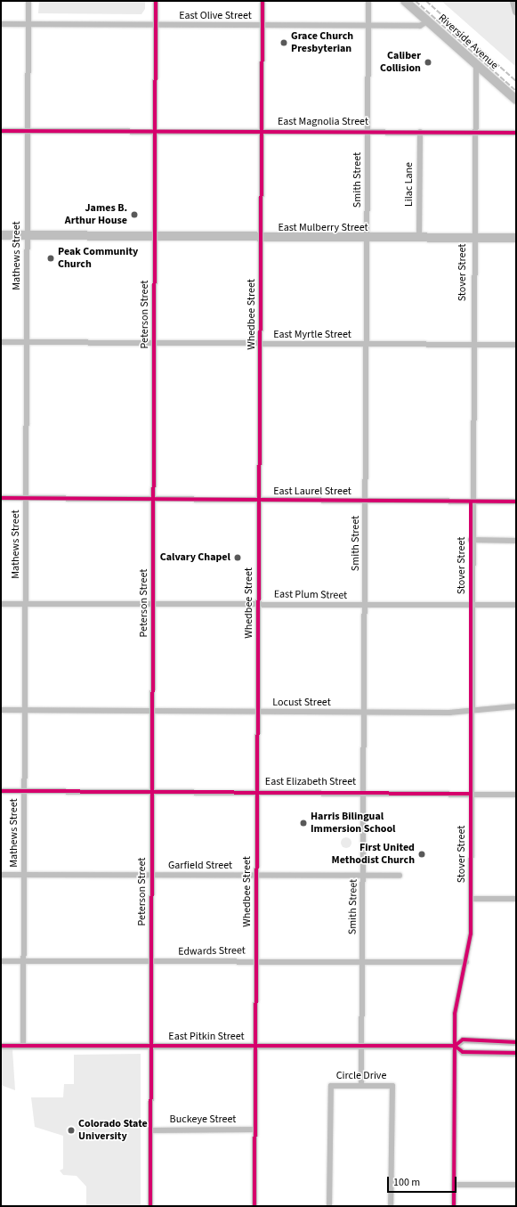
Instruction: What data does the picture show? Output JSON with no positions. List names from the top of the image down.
{
  "streets": {
    "highway": ["Riverside Avenue", "East Mulberry Street"],
    "street": [
      "East Olive Street",
      "East Magnolia Street",
      "Smith Street",
      "Lilac Lane",
      "Mathews Street",
      "Stover Street",
      "Peterson Street",
      "Whedbee Street",
      "East Myrtle Street",
      "East Laurel Street",
      "East Plum Street",
      "Locust Street",
      "East Elizabeth Street",
      "Garfield Street",
      "Edwards Street",
      "East Pitkin Street",
      "Circle Drive",
      "Buckeye Street"
    ]
  },
  "crossings": [
    ["East Olive Street", "Riverside Avenue"],
    ["East Olive Street", "Smith Street"],
    ["East Olive Street", "Mathews Street"],
    ["East Olive Street", "Peterson Street"],
    ["East Olive Street", "Whedbee Street"],
    ["Riverside Avenue", "Stover Street"],
    ["East Magnolia Street", "Smith Street"],
    ["East Magnolia Street", "Lilac Lane"],
    ["East Magnolia Street", "Mathews Street"],
    ["East Magnolia Street", "Stover Street"],
    ["East Magnolia Street", "Peterson Street"],
    ["East Magnolia Street", "Whedbee Street"],
    ["Smith Street", "East Mulberry Street"],
    ["Smith Street", "East Myrtle Street"],
    ["Smith Street", "East Laurel Street"],
    ["Smith Street", "East Plum Street"],
    ["Smith Street", "Locust Street"],
    ["Smith Street", "East Elizabeth Street"],
    ["Smith Street", "Garfield Street"],
    ["Smith Street", "Edwards Street"],
    ["Smith Street", "East Pitkin Street"],
    ["Smith Street", "Circle Drive"],
    ["Lilac Lane", "East Mulberry Street"],
    ["East Mulberry Street", "Mathews Street"],
    ["East Mulberry Street", "Stover Street"],
    ["East Mulberry Street", "Peterson Street"],
    ["East Mulberry Street", "Whedbee Street"],
    ["Mathews Street", "East Myrtle Street"],
    ["Mathews Street", "East Laurel Street"],
    ["Mathews Street", "East Plum Street"],
    ["Mathews Street", "Locust Street"],
    ["Mathews Street", "East Elizabeth Street"],
    ["Mathews Street", "Garfield Street"],
    ["Mathews Street", "Edwards Street"],
    ["Mathews Street", "East Pitkin Street"],
    ["Stover Street", "East Myrtle Street"],
    ["Stover Street", "East Laurel Street"],
    ["Stover Street", "East Plum Street"],
    ["Stover Street", "Locust Street"],
    ["Stover Street", "East Elizabeth Street"],
    ["Stover Street", "Edwards Street"],
    ["Stover Street", "East Pitkin Street"],
    ["Peterson Street", "East Myrtle Street"],
    ["Peterson Street", "East Laurel Street"],
    ["Peterson Street", "East Plum Street"],
    ["Peterson Street", "Locust Street"],
    ["Peterson Street", "East Elizabeth Street"],
    ["Peterson Street", "Garfield Street"],
    ["Peterson Street", "Edwards Street"],
    ["Peterson Street", "East Pitkin Street"],
    ["Peterson Street", "Buckeye Street"],
    ["Whedbee Street", "East Myrtle Street"],
    ["Whedbee Street", "East Laurel Street"],
    ["Whedbee Street", "East Plum Street"],
    ["Whedbee Street", "Locust Street"],
    ["Whedbee Street", "East Elizabeth Street"],
    ["Whedbee Street", "Garfield Street"],
    ["Whedbee Street", "Edwards Street"],
    ["Whedbee Street", "East Pitkin Street"],
    ["Whedbee Street", "Buckeye Street"]
  ],
  "places": [
    "Grace Church Presbyterian",
    "Caliber Collision",
    "James B. Arthur House",
    "Peak Community Church",
    "Calvary Chapel",
    "Harris Bilingual Immersion School",
    "First United Methodist Church",
    "Colorado State University"
  ],
  "scale_bar": "100 m"
}
